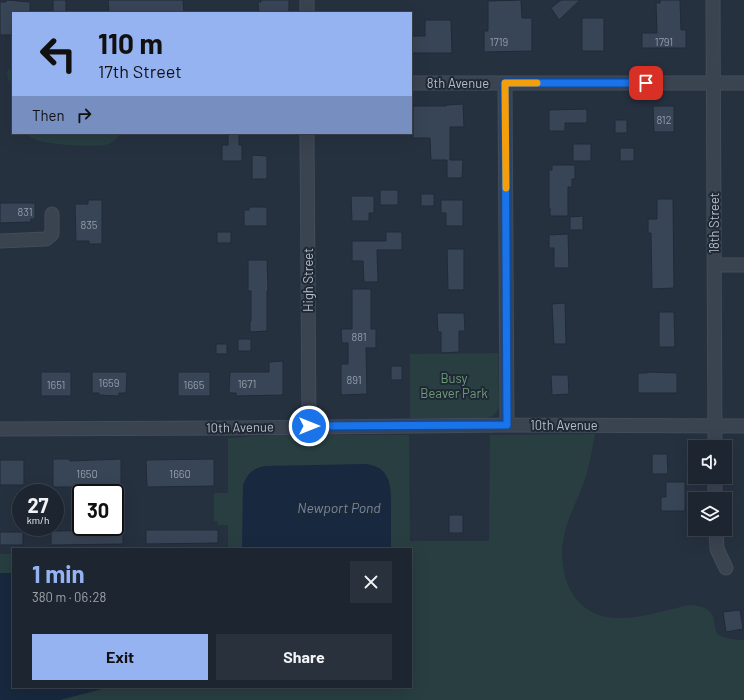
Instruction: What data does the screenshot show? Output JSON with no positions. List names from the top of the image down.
{
  "streets": {
    "street": [
      "8th Avenue",
      "18th Street",
      "High Street",
      "10th Avenue"
    ]
  },
  "crossings": [
    ["8th Avenue", "18th Street"],
    ["18th Street", "10th Avenue"],
    ["High Street", "10th Avenue"]
  ],
  "water": ["Newport Pond"],
  "parks": ["Busy Beaver Park"],
  "house_numbers": [
    "1719",
    "1791",
    "812",
    "831",
    "835",
    "881",
    "891",
    "1659",
    "1671",
    "1651",
    "1665",
    "1650",
    "1660"
  ],
  "page": {
    "turn": ["110 m", "17th Street"],
    "then": "Then",
    "speed": "27 km/h",
    "limit": "30",
    "heading": ["1 min", "380 m · 06:28"],
    "buttons": ["Exit", "Share"]
  }
}
